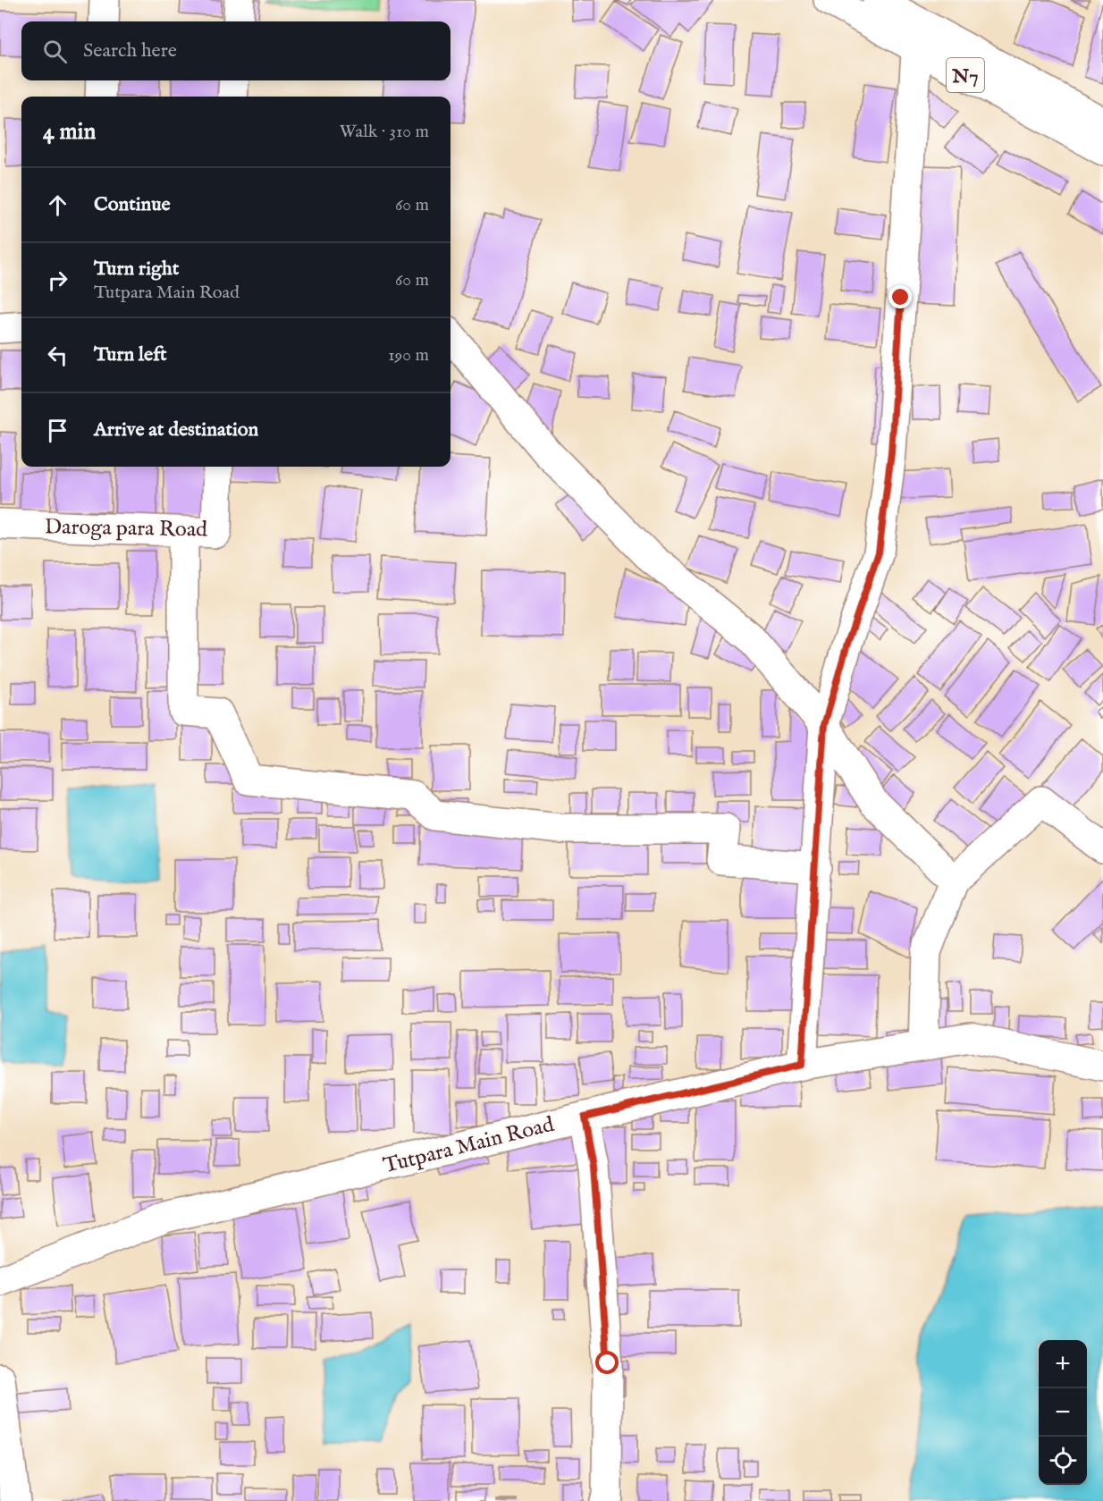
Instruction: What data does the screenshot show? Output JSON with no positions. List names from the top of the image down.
{
  "streets": {
    "main road": ["N7", "Daroga para Road", "Tutpara Main Road"]
  },
  "page": {
    "search": "Search here",
    "heading": ["4 min", "Walk · 310 m"],
    "list": [
      ["Continue", "60 m"],
      ["Turn right", "Tutpara Main Road", "60 m"],
      ["Turn left", "190 m"],
      "Arrive at destination"
    ],
    "map_buttons": ["+", "−"]
  }
}
